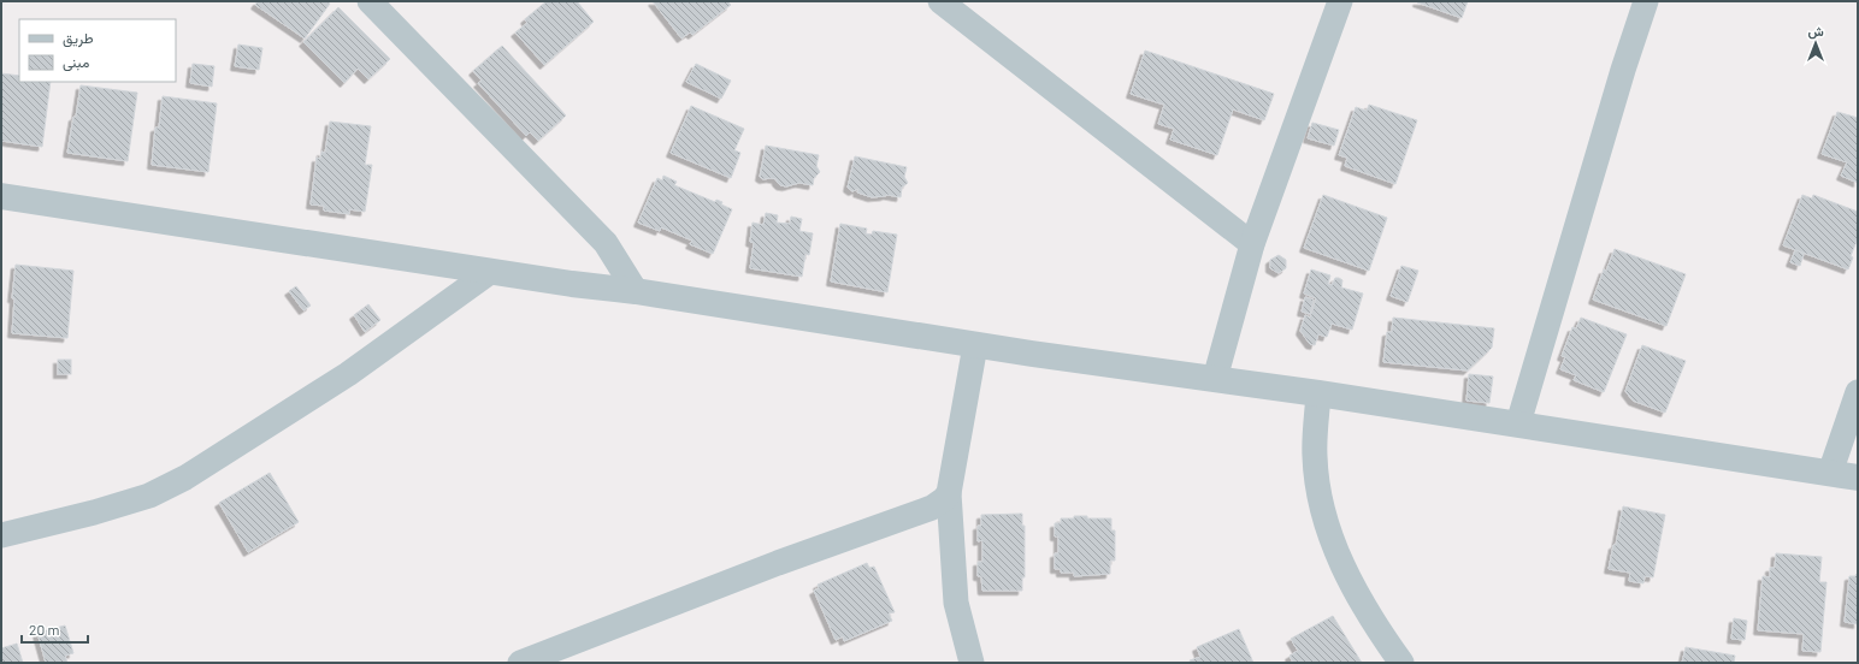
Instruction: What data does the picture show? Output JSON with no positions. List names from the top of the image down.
{
  "legend": ["طريق", "مبنى"],
  "scale_bar": "20 m",
  "north": "top"
}
